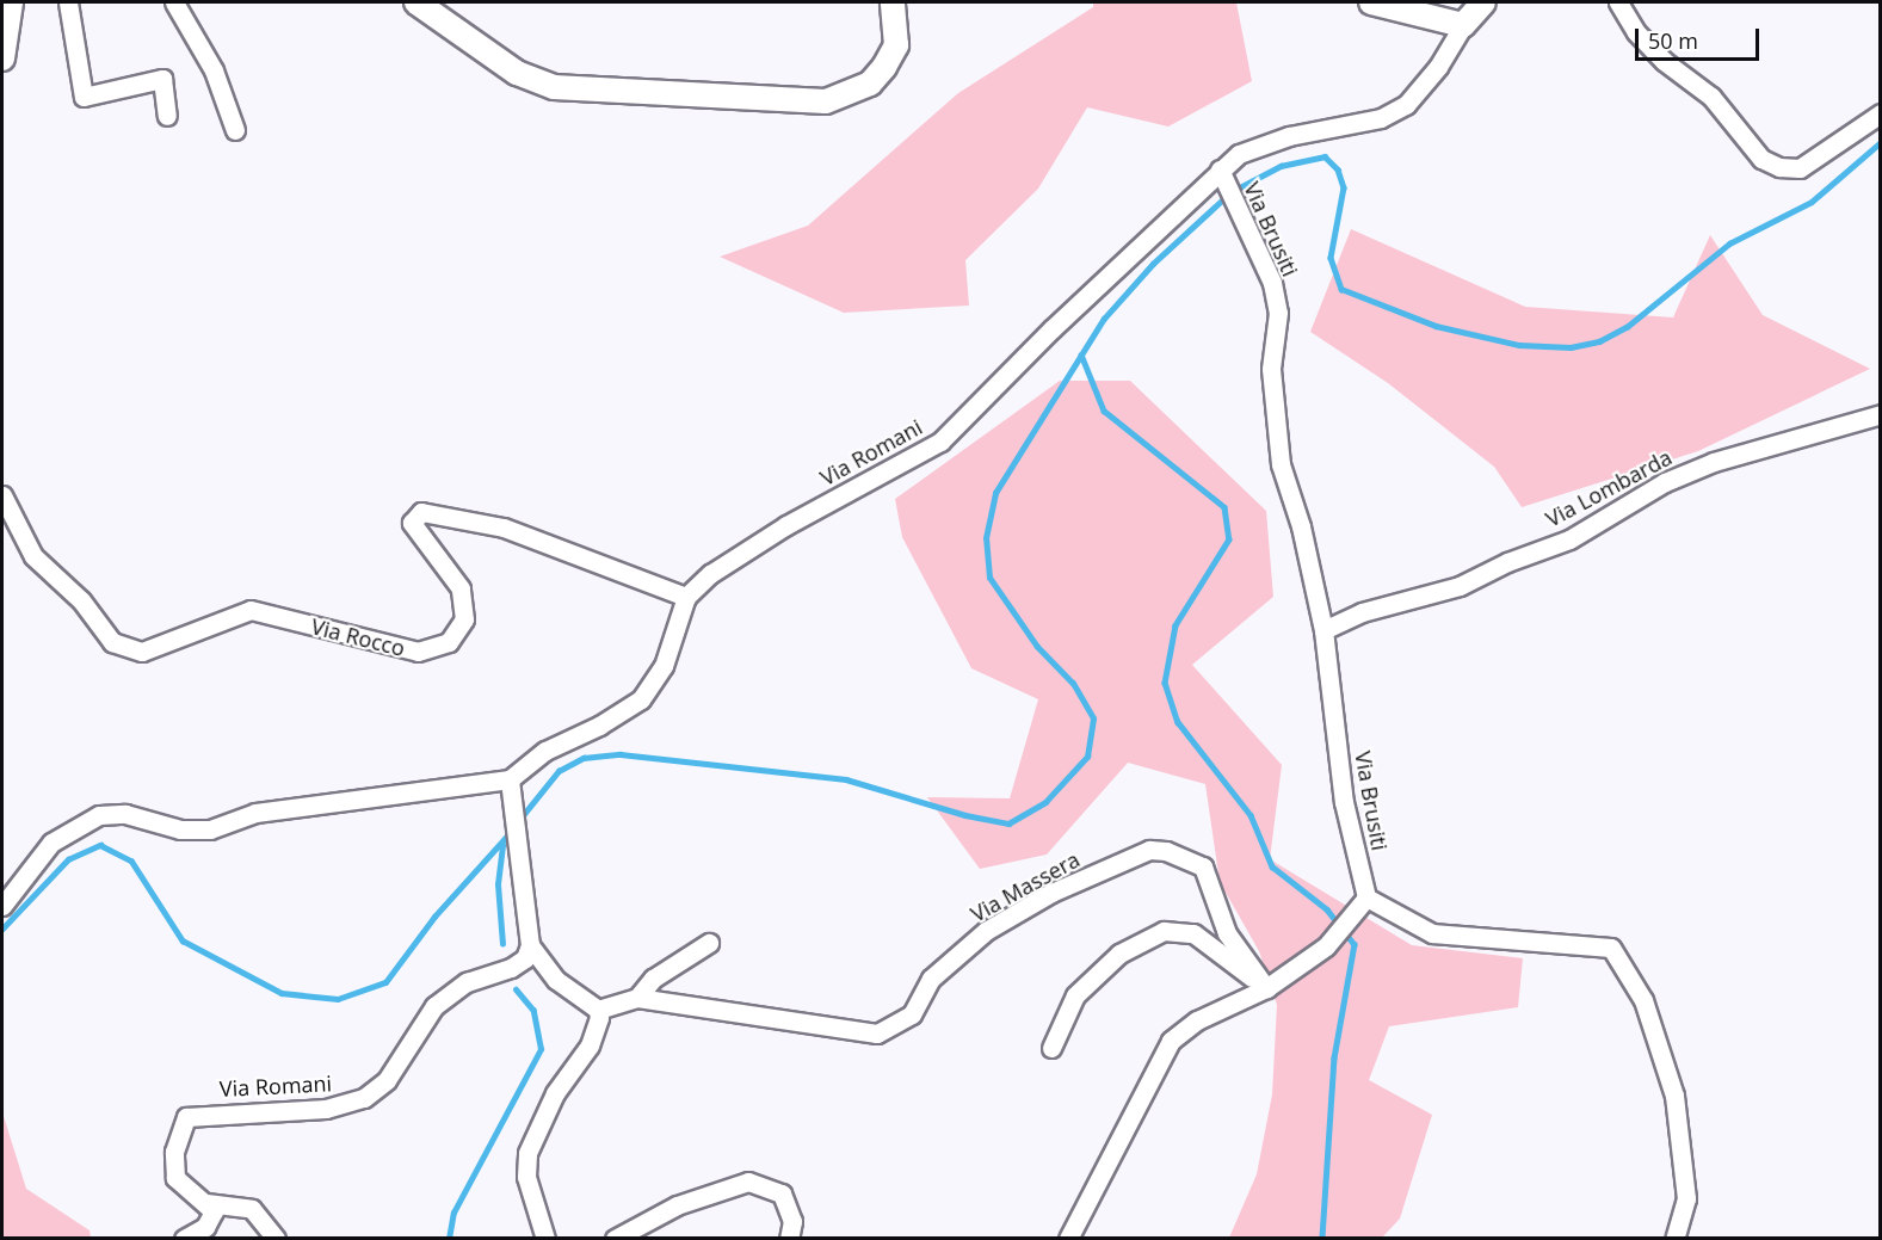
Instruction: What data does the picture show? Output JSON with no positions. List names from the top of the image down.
{
  "streets": {
    "street": [
      "Via Brusiti",
      "Via Romani",
      "Via Lombarda",
      "Via Rocco",
      "Via Massera"
    ]
  },
  "crossings": [
    ["Via Brusiti", "Via Romani"],
    ["Via Brusiti", "Via Lombarda"],
    ["Via Romani", "Via Rocco"]
  ],
  "scale_bar": "50 m"
}
